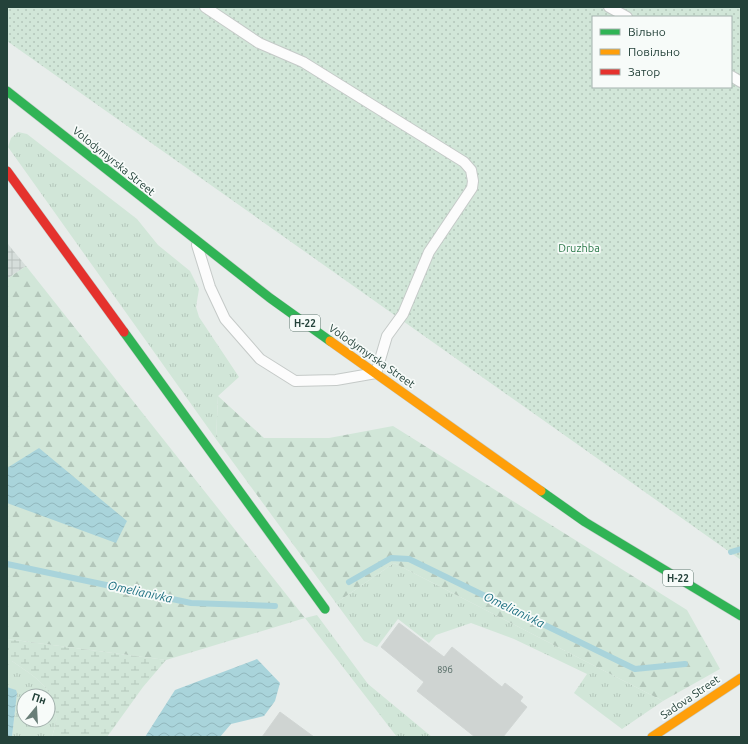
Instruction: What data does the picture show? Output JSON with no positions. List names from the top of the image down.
{
  "streets": {
    "main road": ["Volodymyrska Street", "Н-22", "Sadova Street"]
  },
  "water": ["Omelianivka"],
  "parks": ["Druzhba"],
  "house_numbers": ["89б"],
  "legend": ["Вільно", "Повільно", "Затор"],
  "north": "top"
}
